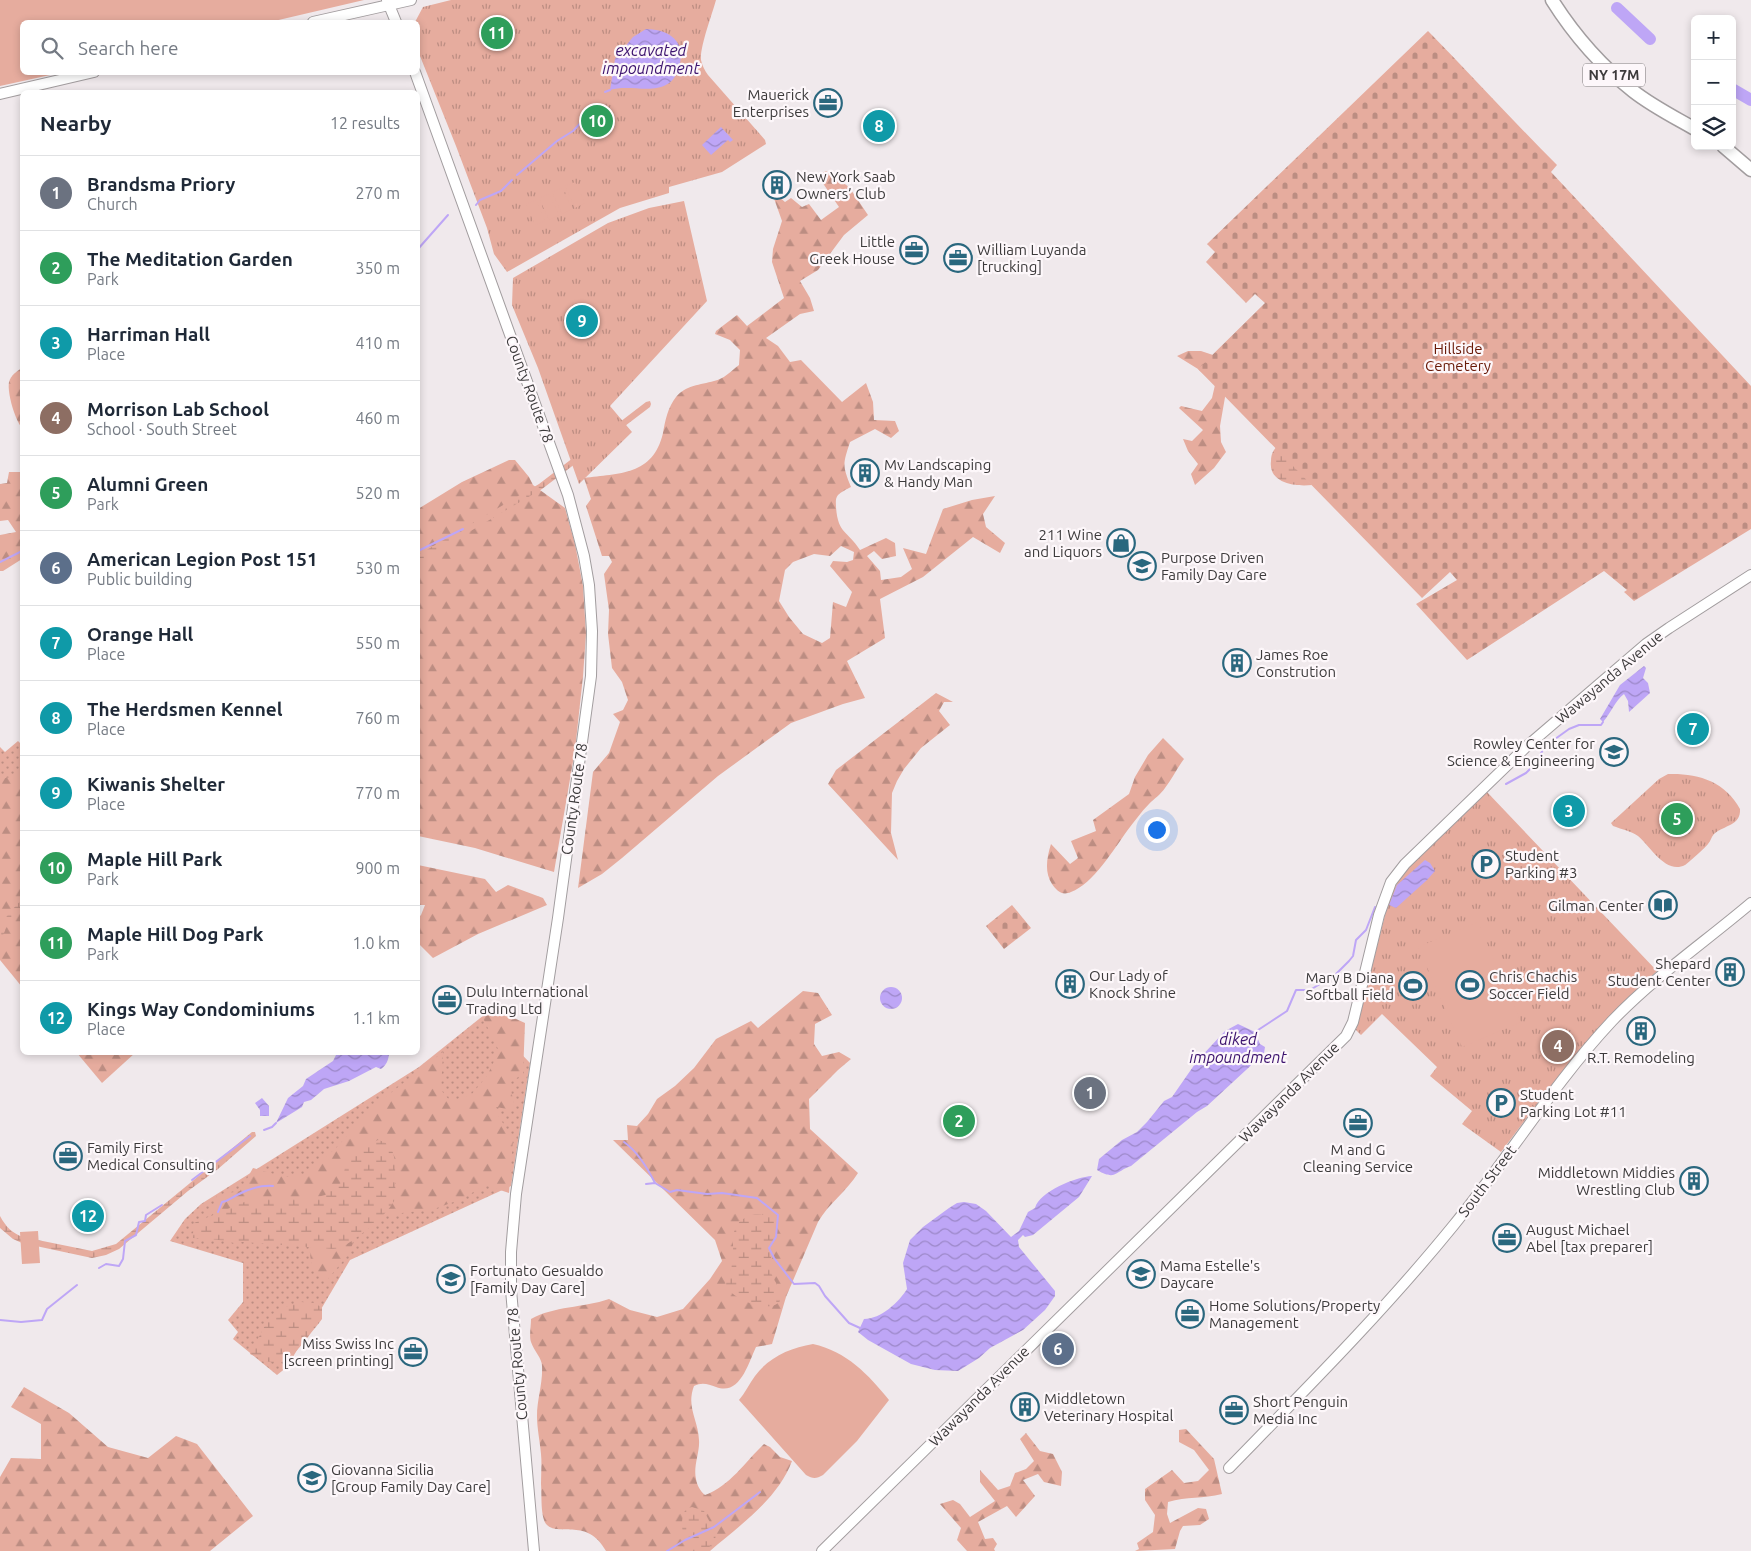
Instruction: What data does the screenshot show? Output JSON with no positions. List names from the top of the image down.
{
  "streets": {
    "main road": ["NY 17M"],
    "street": ["County Route 78", "Wawayanda Avenue", "South Street"]
  },
  "water": ["excavated impoundment", "diked impoundment"],
  "parks": ["Hillside Cemetery"],
  "places": {
    "office": [
      "Mauerick Enterprises",
      "Little Greek House",
      "William Luyanda [trucking]",
      "Dulu International Trading Ltd",
      "M and G Cleaning Service",
      "Family First Medical Consulting",
      "August Michael Abel [tax preparer]",
      "Home Solutions/Property Management",
      "Miss Swiss Inc [screen printing]",
      "Short Penguin Media Inc"
    ],
    "building": [
      "New York Saab Owners’ Club",
      "Mv Landscaping & Handy Man",
      "James Roe Constrution",
      "Shepard Student Center",
      "Our Lady of Knock Shrine",
      "R.T. Remodeling",
      "Middletown Middies Wrestling Club",
      "Middletown Veterinary Hospital"
    ],
    "shop": ["211 Wine and Liquors"],
    "school or university": [
      "Purpose Driven Family Day Care",
      "Rowley Center for Science & Engineering",
      "Mama Estelle's Daycare",
      "Fortunato Gesualdo [Family Day Care]",
      "Giovanna Sicilia [Group Family Day Care]"
    ],
    "parking": ["Student Parking #3", "Student Parking Lot #11"],
    "library": ["Gilman Center"],
    "sports": ["Chris Chachis Soccer Field", "Mary B Diana Softball Field"]
  },
  "page": {
    "map_buttons": ["+", "−"],
    "pins": [
      "11",
      "10",
      "8",
      "9",
      "7",
      "3",
      "5",
      "4",
      "1",
      "2",
      "12",
      "6"
    ],
    "search": "Search here",
    "heading": ["Nearby", "12 results"],
    "list": [
      {
        "mark": "1",
        "name": "Brandsma Priory",
        "note": "Church",
        "value": "270 m"
      },
      {
        "mark": "2",
        "name": "The Meditation Garden",
        "note": "Park",
        "value": "350 m"
      },
      {
        "mark": "3",
        "name": "Harriman Hall",
        "note": "Place",
        "value": "410 m"
      },
      {
        "mark": "4",
        "name": "Morrison Lab School",
        "note": "School · South Street",
        "value": "460 m"
      },
      {
        "mark": "5",
        "name": "Alumni Green",
        "note": "Park",
        "value": "520 m"
      },
      {
        "mark": "6",
        "name": "American Legion Post 151",
        "note": "Public building",
        "value": "530 m"
      },
      {
        "mark": "7",
        "name": "Orange Hall",
        "note": "Place",
        "value": "550 m"
      },
      {
        "mark": "8",
        "name": "The Herdsmen Kennel",
        "note": "Place",
        "value": "760 m"
      },
      {
        "mark": "9",
        "name": "Kiwanis Shelter",
        "note": "Place",
        "value": "770 m"
      },
      {
        "mark": "10",
        "name": "Maple Hill Park",
        "note": "Park",
        "value": "900 m"
      },
      {
        "mark": "11",
        "name": "Maple Hill Dog Park",
        "note": "Park",
        "value": "1.0 km"
      },
      {
        "mark": "12",
        "name": "Kings Way Condominiums",
        "note": "Place",
        "value": "1.1 km"
      }
    ]
  }
}
